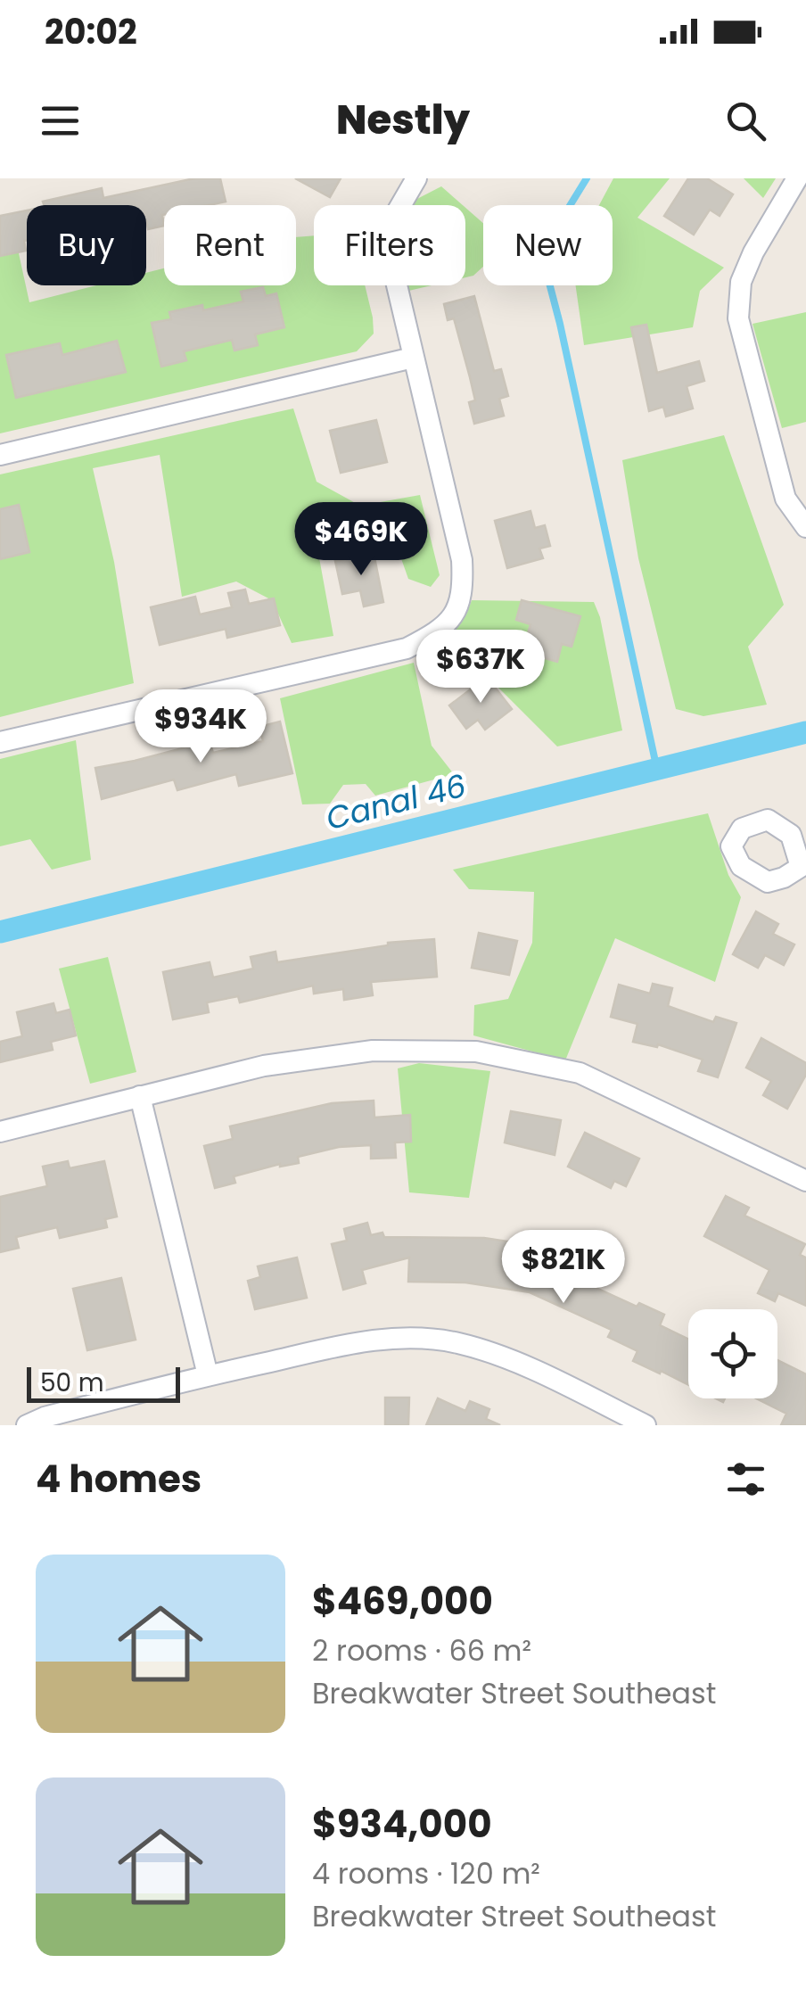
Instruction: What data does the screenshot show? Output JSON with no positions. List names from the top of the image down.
{
  "water": ["Canal 46"],
  "scale_bar": "50 m",
  "page": {
    "status": "20:02",
    "header": "Nestly",
    "chip": [
      "Buy",
      "Rent",
      "Filters",
      "New"
    ],
    "price": [
      "$469K",
      "$637K",
      "$934K",
      "$821K"
    ],
    "scale": "50 m",
    "heading": "4 homes",
    "list": [
      {
        "name": "$469,000",
        "note": "2 rooms · 66 m² · Breakwater Street Southeast"
      },
      {
        "name": "$934,000",
        "note": "4 rooms · 120 m² · Breakwater Street Southeast"
      }
    ]
  }
}
